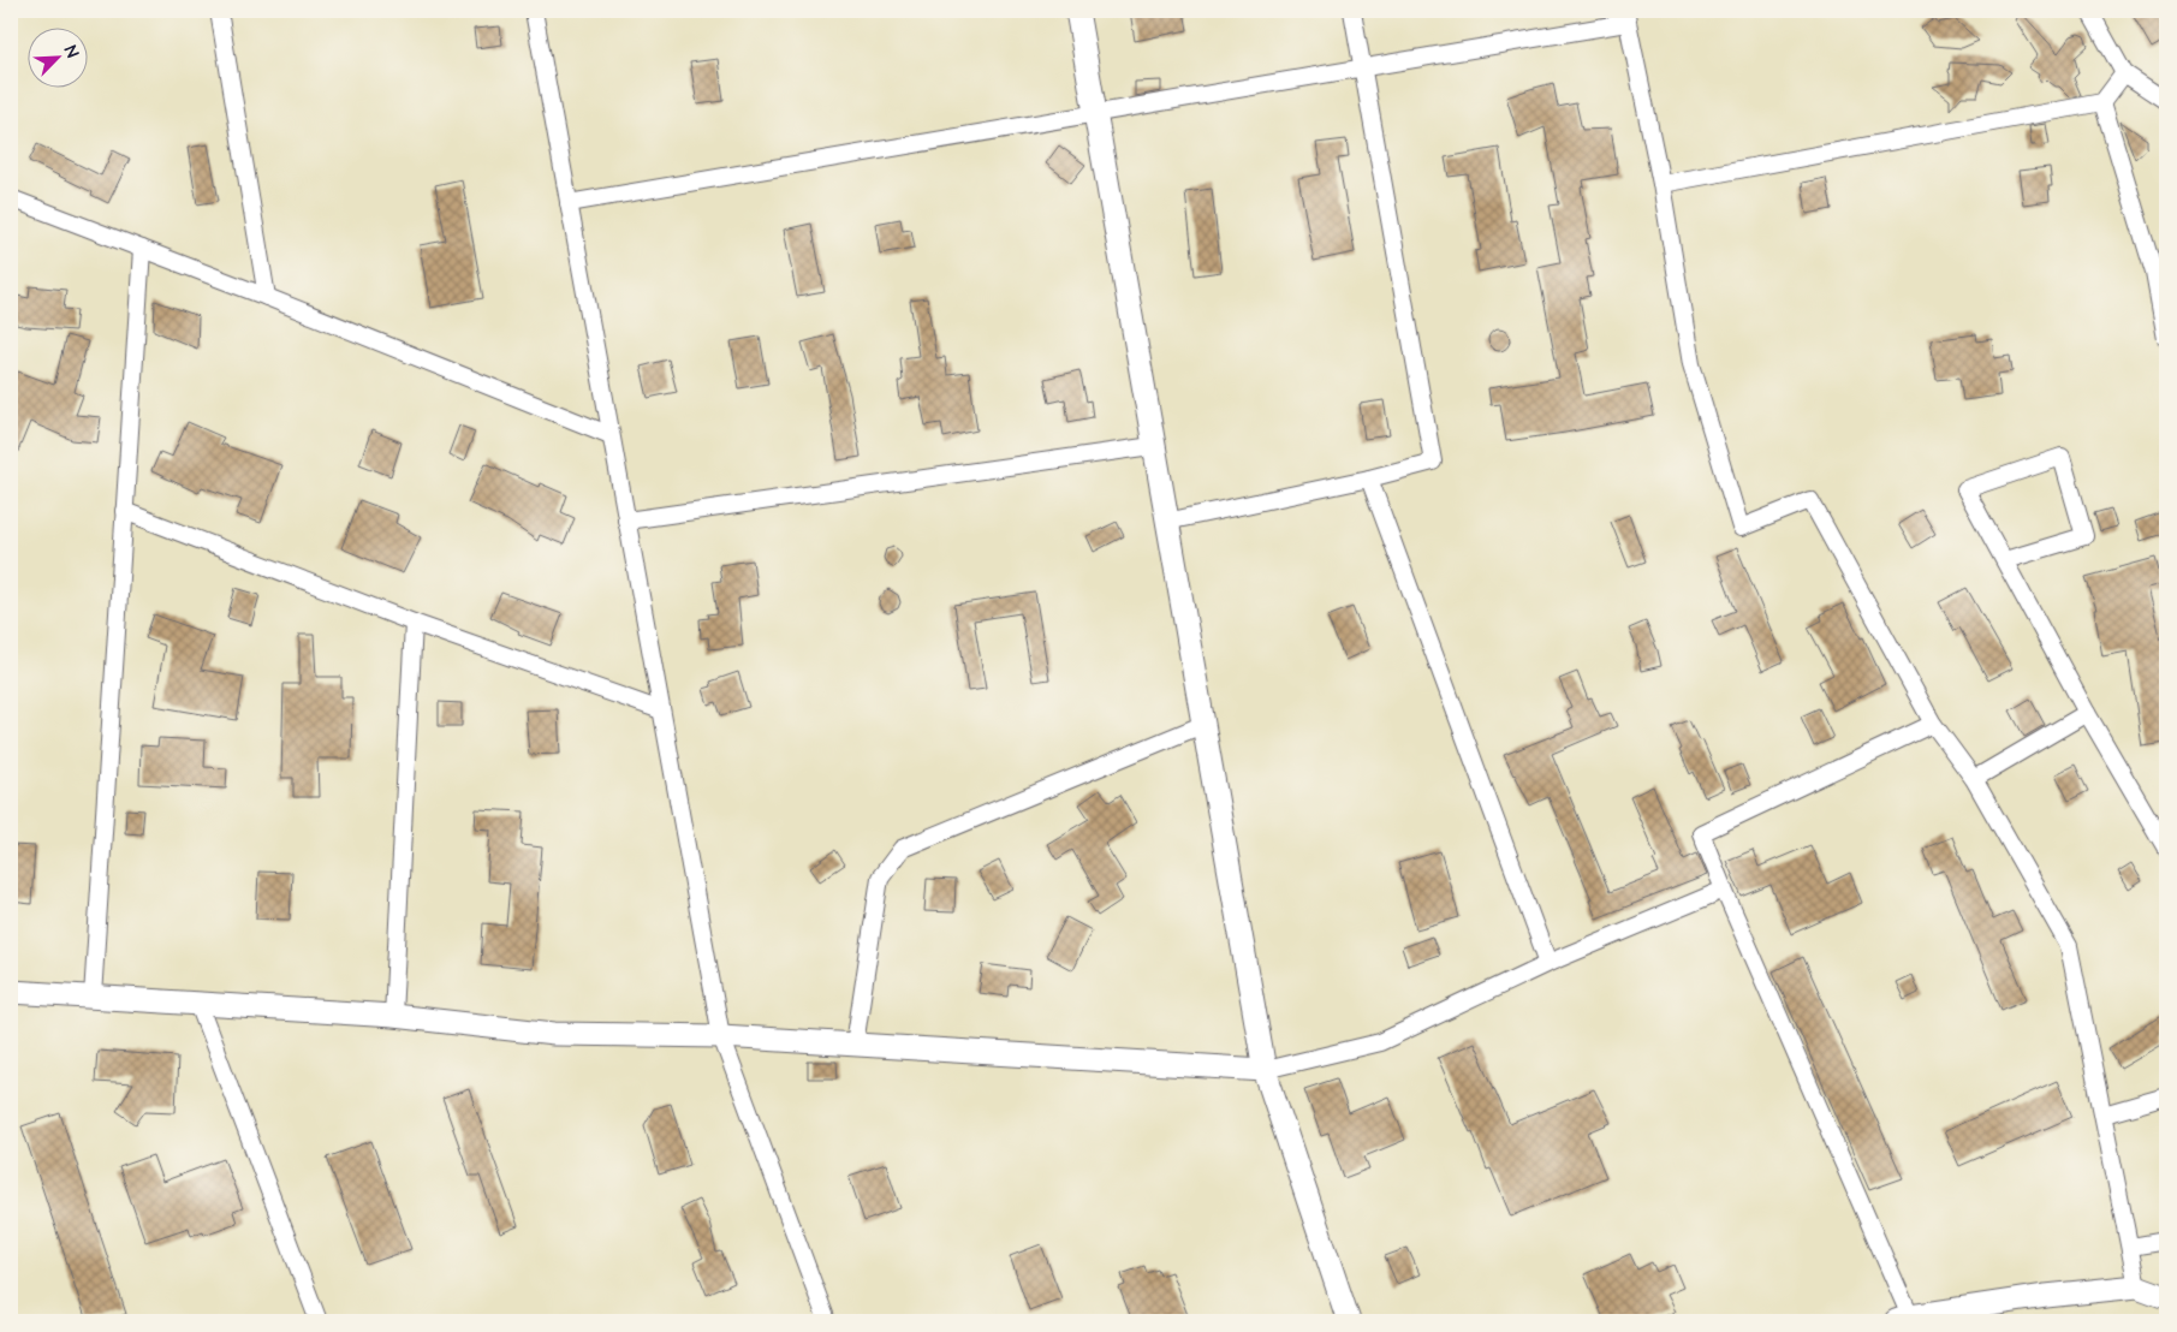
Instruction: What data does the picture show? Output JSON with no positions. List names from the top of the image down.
{
  "north": "top right"
}
